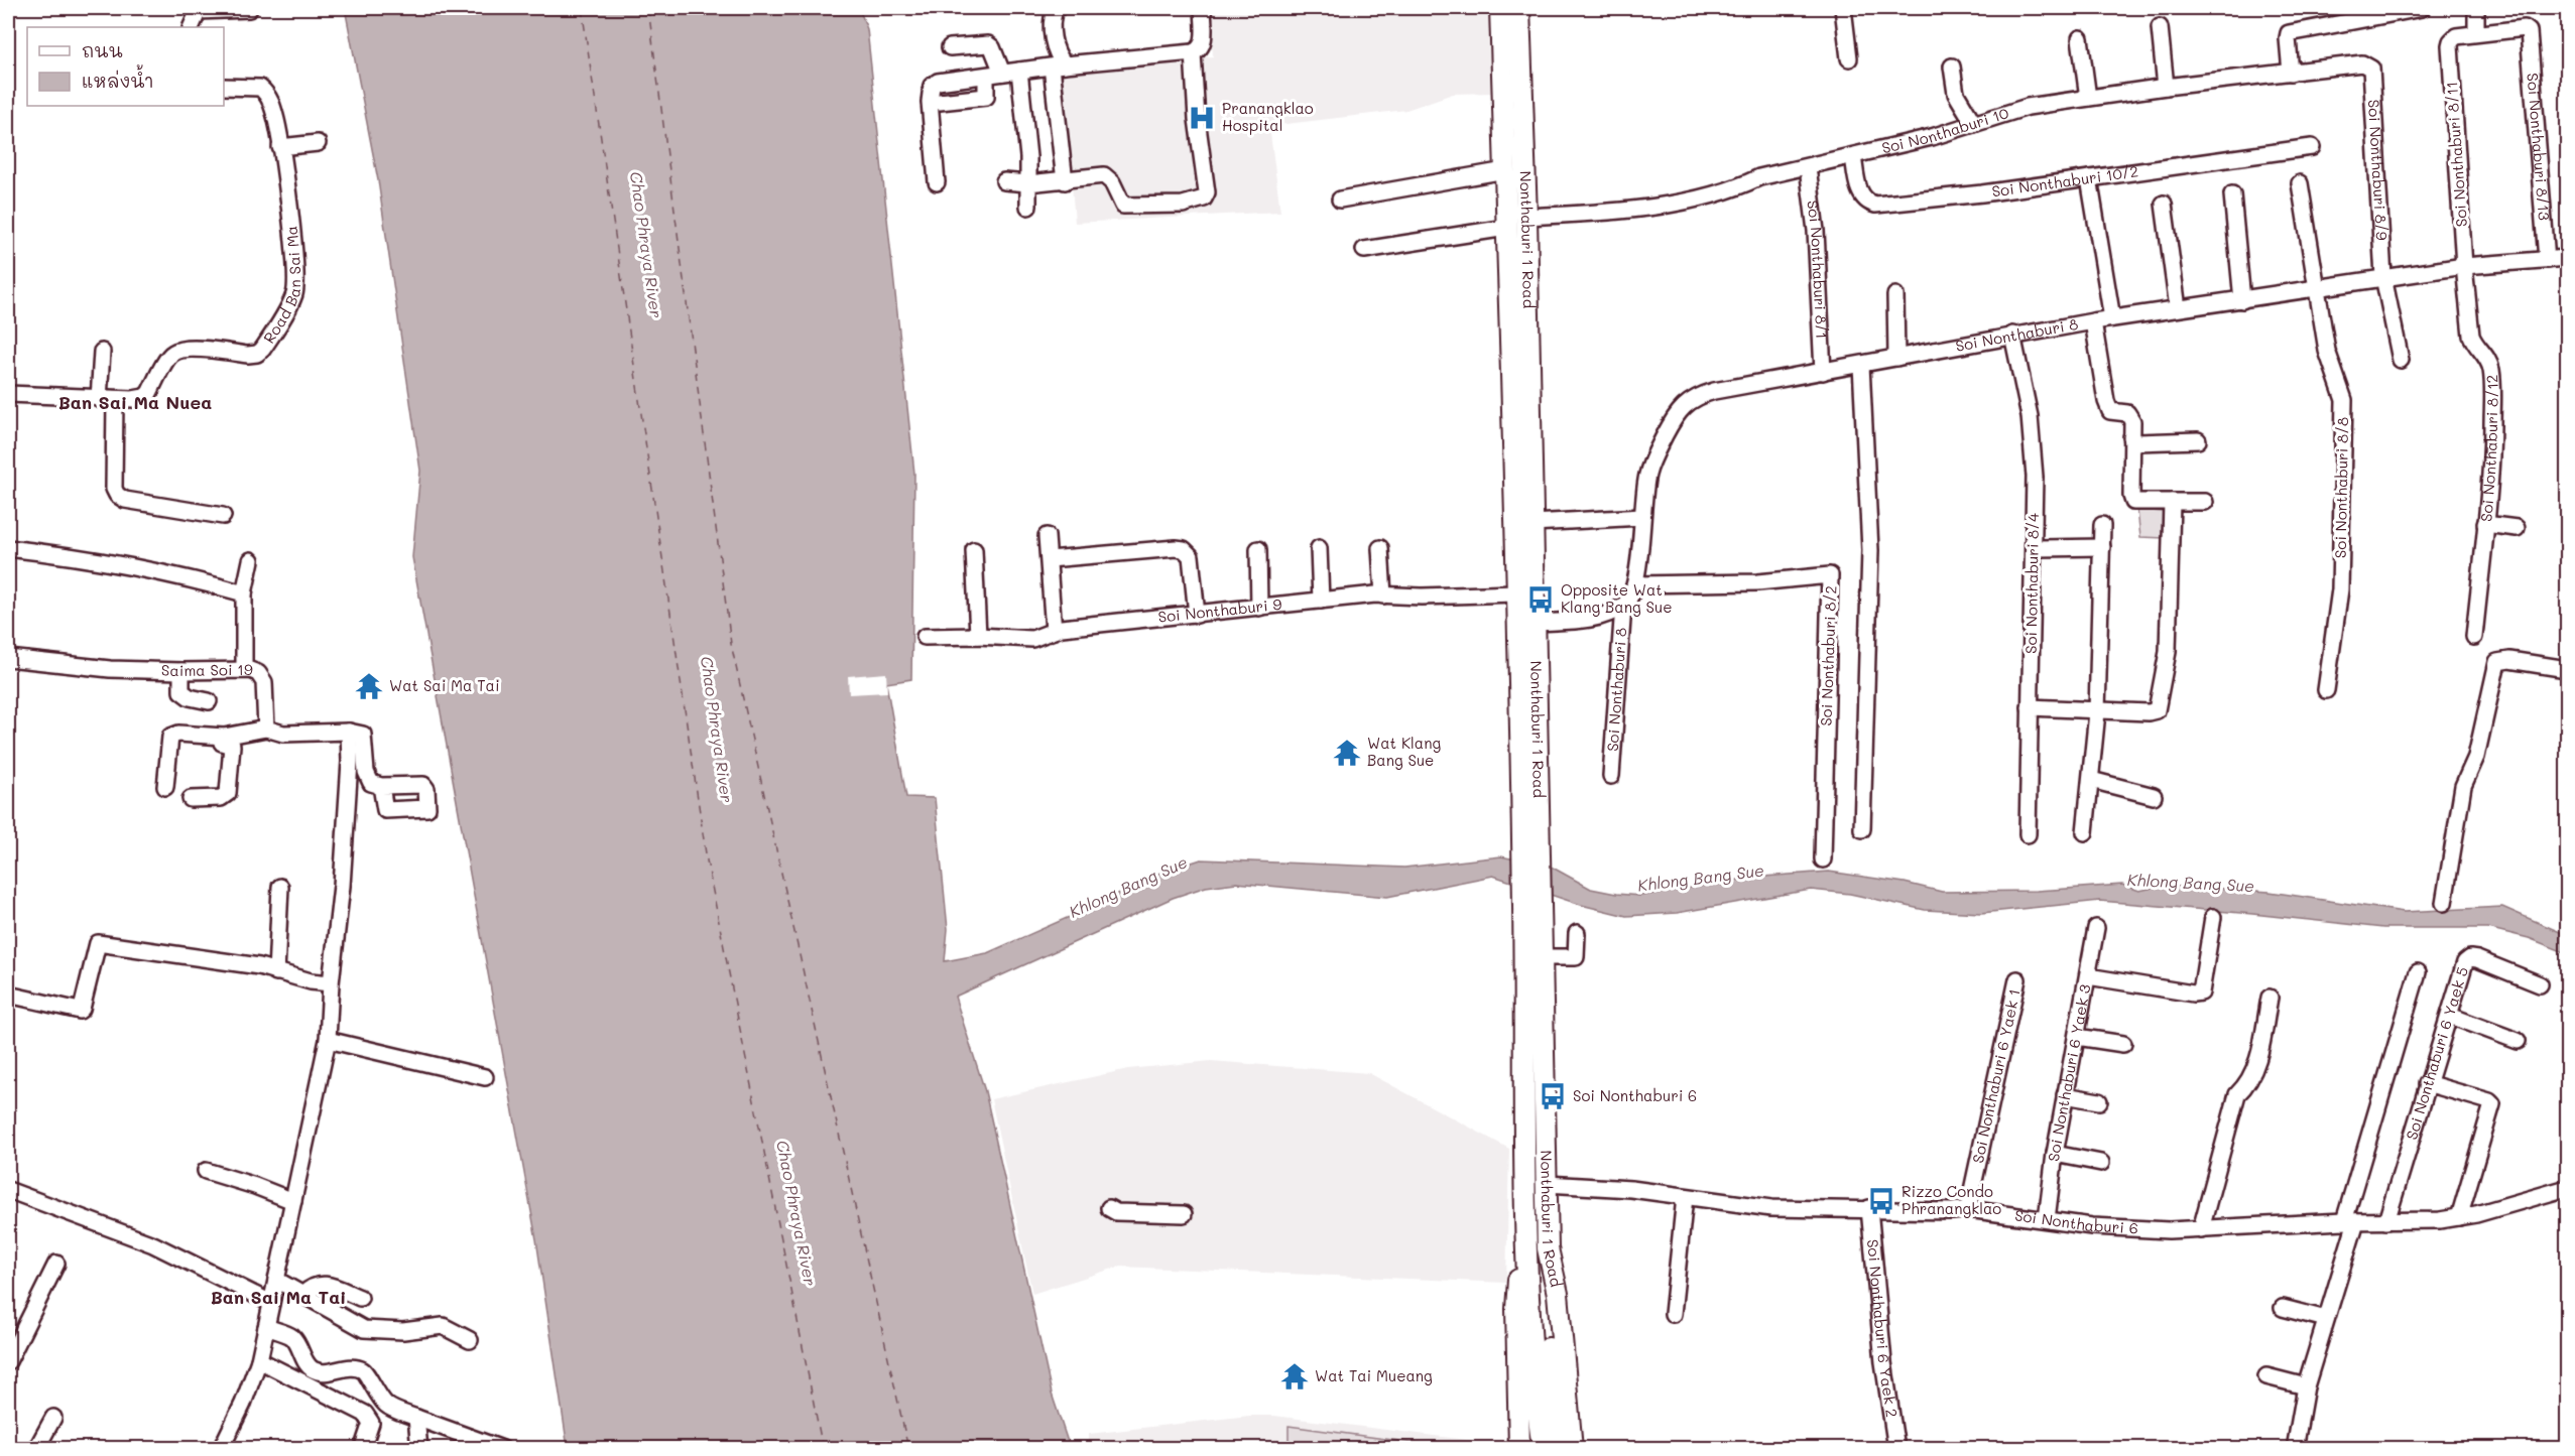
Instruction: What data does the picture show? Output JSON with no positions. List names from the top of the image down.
{
  "streets": {
    "main road": ["Nonthaburi 1 Road"],
    "street": [
      "Soi Nonthaburi 10",
      "Soi Nonthaburi 8/13",
      "Soi Nonthaburi 8/11",
      "Soi Nonthaburi 8/9",
      "Soi Nonthaburi 10/2",
      "Soi Nonthaburi 8/1",
      "Road Ban Sai Ma",
      "Soi Nonthaburi 8",
      "Soi Nonthaburi 8/12",
      "Soi Nonthaburi 8/8",
      "Soi Nonthaburi 8/4",
      "Soi Nonthaburi 9",
      "Soi Nonthaburi 8/2",
      "Saima Soi 19",
      "Soi Nonthaburi 6 Yaek 5",
      "Soi Nonthaburi 6 Yaek 3",
      "Soi Nonthaburi 6 Yaek 1",
      "Soi Nonthaburi 6",
      "Soi Nonthaburi 6 Yaek 2"
    ]
  },
  "crossings": [
    ["Soi Nonthaburi 10", "Soi Nonthaburi 8/9"],
    ["Soi Nonthaburi 10", "Soi Nonthaburi 10/2"],
    ["Soi Nonthaburi 10", "Nonthaburi 1 Road"],
    ["Soi Nonthaburi 10", "Soi Nonthaburi 8/1"],
    ["Soi Nonthaburi 8/13", "Soi Nonthaburi 8/11"],
    ["Soi Nonthaburi 8/13", "Soi Nonthaburi 8"],
    ["Soi Nonthaburi 8/11", "Soi Nonthaburi 8"],
    ["Soi Nonthaburi 8/11", "Soi Nonthaburi 8/12"],
    ["Soi Nonthaburi 8/9", "Soi Nonthaburi 8"],
    ["Nonthaburi 1 Road", "Soi Nonthaburi 8"],
    ["Nonthaburi 1 Road", "Soi Nonthaburi 9"],
    ["Nonthaburi 1 Road", "Soi Nonthaburi 6"],
    ["Soi Nonthaburi 8/1", "Soi Nonthaburi 8"],
    ["Soi Nonthaburi 8", "Soi Nonthaburi 8/12"],
    ["Soi Nonthaburi 8", "Soi Nonthaburi 8/8"],
    ["Soi Nonthaburi 8", "Soi Nonthaburi 8/4"],
    ["Soi Nonthaburi 8", "Soi Nonthaburi 8/2"],
    ["Soi Nonthaburi 6 Yaek 5", "Soi Nonthaburi 6"],
    ["Soi Nonthaburi 6 Yaek 3", "Soi Nonthaburi 6"],
    ["Soi Nonthaburi 6 Yaek 1", "Soi Nonthaburi 6"],
    ["Soi Nonthaburi 6", "Soi Nonthaburi 6 Yaek 2"]
  ],
  "districts": ["Ban Sai Ma Nuea", "Ban Sai Ma Tai"],
  "water": ["Chao Phraya River", "Khlong Bang Sue"],
  "places": {
    "hospital": ["Pranangklao Hospital"],
    "bus stop": ["Opposite Wat Klang Bang Sue", "Soi Nonthaburi 6", "Rizzo Condo Phranangklao"],
    "temple": ["Wat Sai Ma Tai", "Wat Klang Bang Sue", "Wat Tai Mueang"]
  },
  "legend": ["ถนน", "แหล่งน้ำ"]
}
